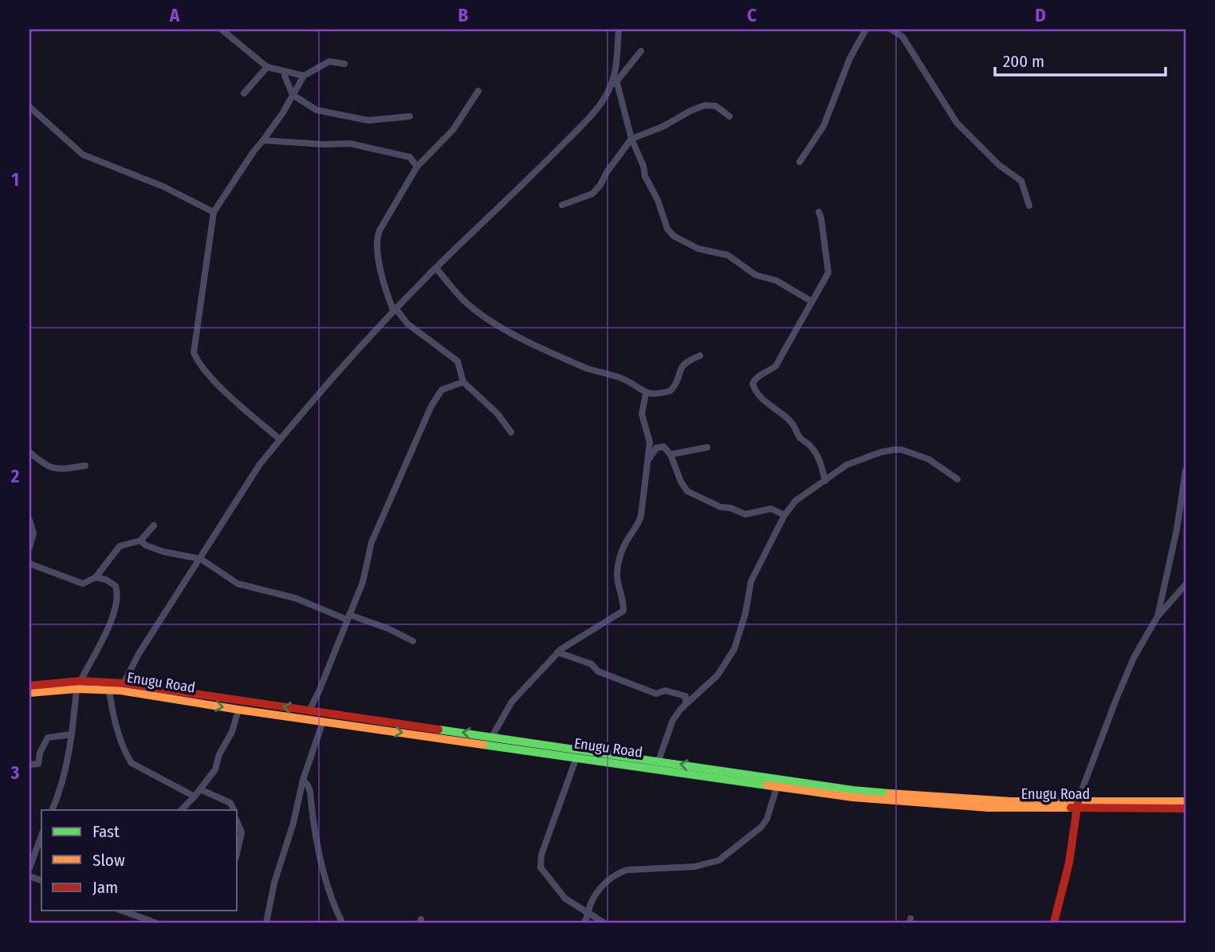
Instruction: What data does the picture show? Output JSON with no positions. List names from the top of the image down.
{
  "streets": {
    "main road": ["Enugu Road"]
  },
  "legend": ["Fast", "Slow", "Jam"],
  "scale_bar": "200 m",
  "grid": {
    "columns": [
      "A",
      "B",
      "C",
      "D"
    ],
    "rows": ["1", "2", "3"]
  }
}
